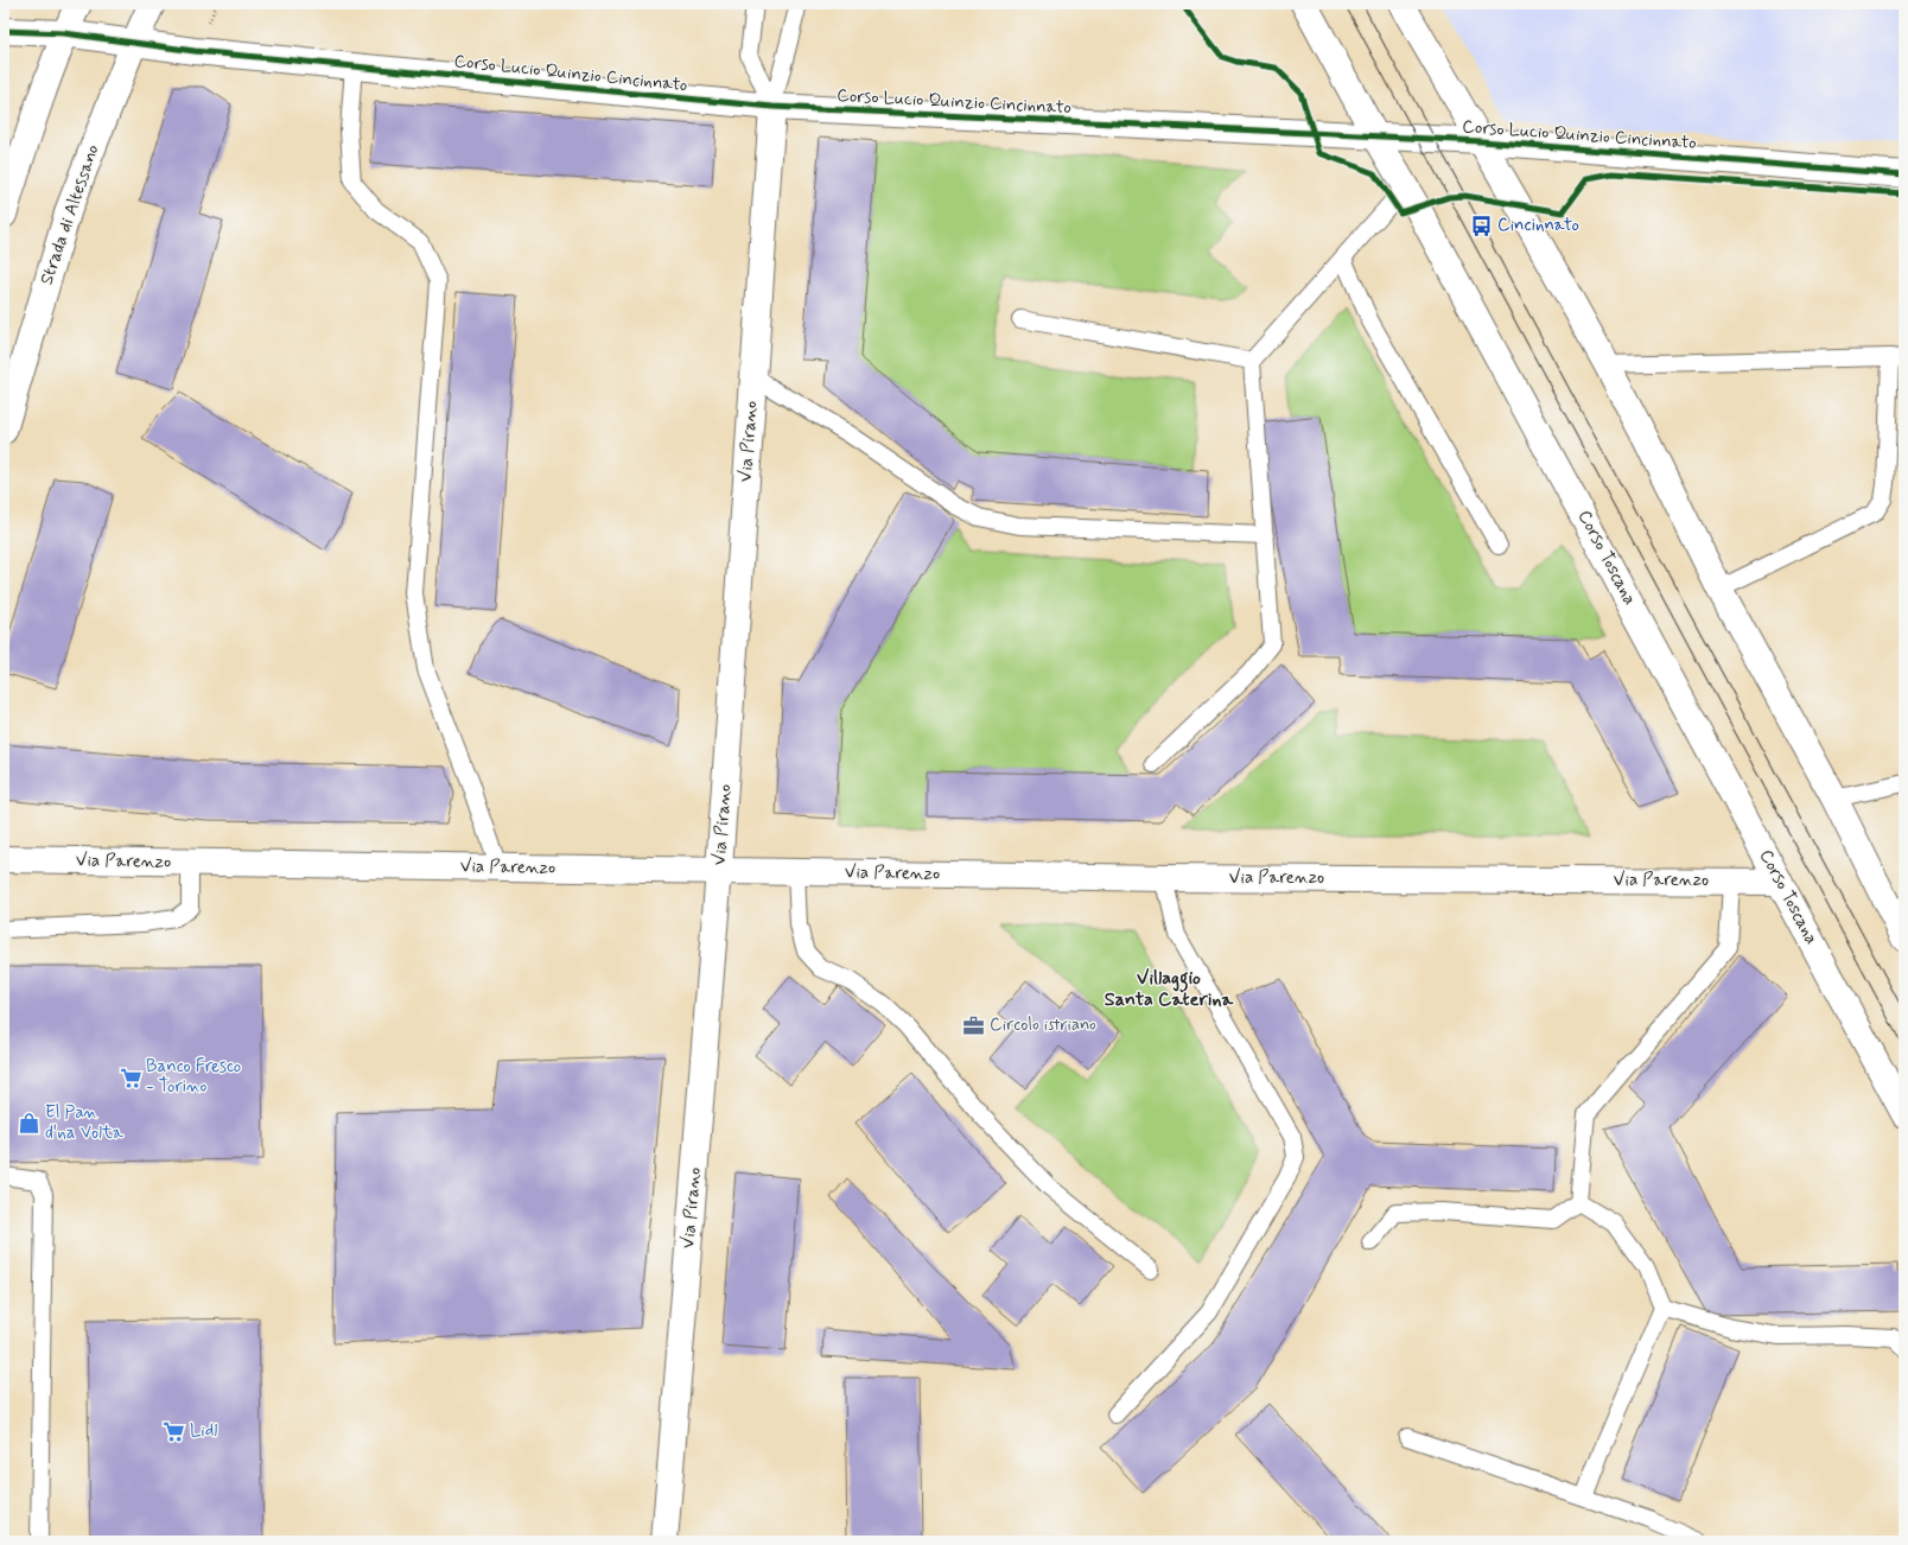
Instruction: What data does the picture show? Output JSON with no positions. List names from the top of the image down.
{
  "streets": {
    "street": [
      "Corso Lucio Quinzio Cincinnato",
      "Strada di Altessano",
      "Via Pirano",
      "Corso Toscana",
      "Via Parenzo"
    ]
  },
  "crossings": [
    ["Corso Lucio Quinzio Cincinnato", "Strada di Altessano"],
    ["Corso Lucio Quinzio Cincinnato", "Via Pirano"],
    ["Corso Lucio Quinzio Cincinnato", "Corso Toscana"],
    ["Via Pirano", "Via Parenzo"],
    ["Corso Toscana", "Via Parenzo"]
  ],
  "districts": ["Villaggio Santa Caterina"],
  "places": {
    "bus stop": ["Cincinnato"],
    "office": ["Circolo istriano"],
    "supermarket": ["Banco Fresco - Torino", "Lidl"],
    "shop": ["El Pan d'na Volta"]
  }
}
